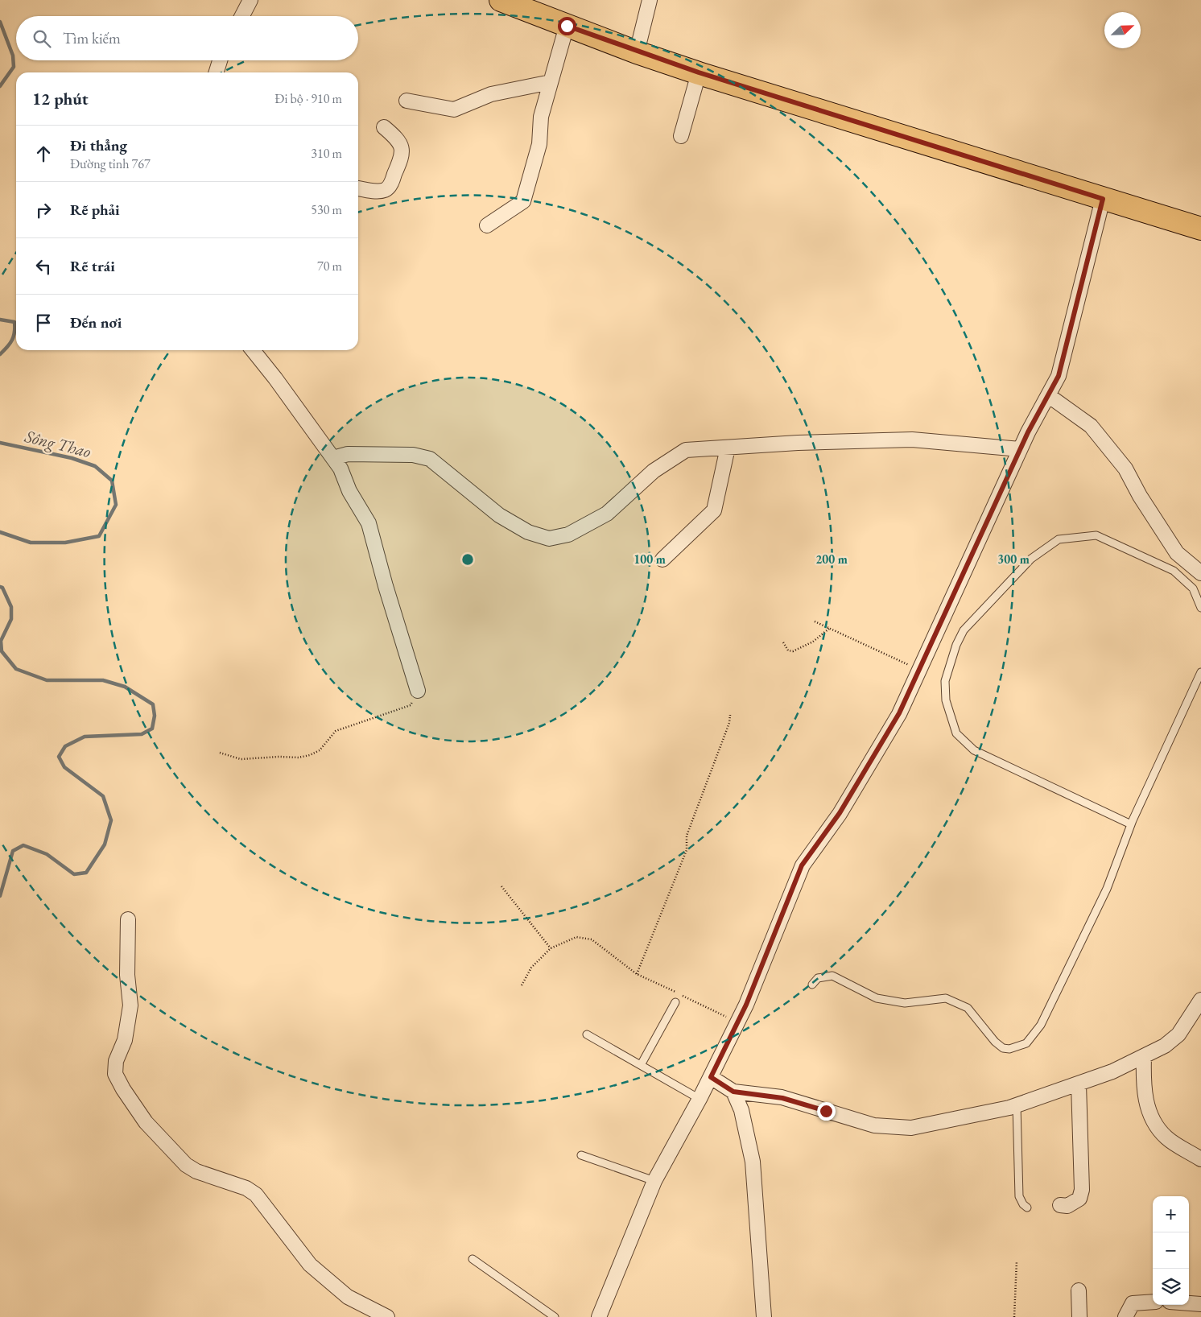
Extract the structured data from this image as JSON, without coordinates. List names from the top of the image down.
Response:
{
  "water": ["Sông Thao"],
  "north": "top right",
  "page": {
    "search": "Tìm kiếm",
    "heading": ["12 phút", "Đi bộ · 910 m"],
    "list": [
      ["Đi thẳng", "Đường tỉnh 767", "310 m"],
      ["Rẽ phải", "530 m"],
      ["Rẽ trái", "70 m"],
      "Đến nơi"
    ],
    "map_buttons": ["+", "−"]
  },
  "rings": ["100 m", "200 m", "300 m"]
}
